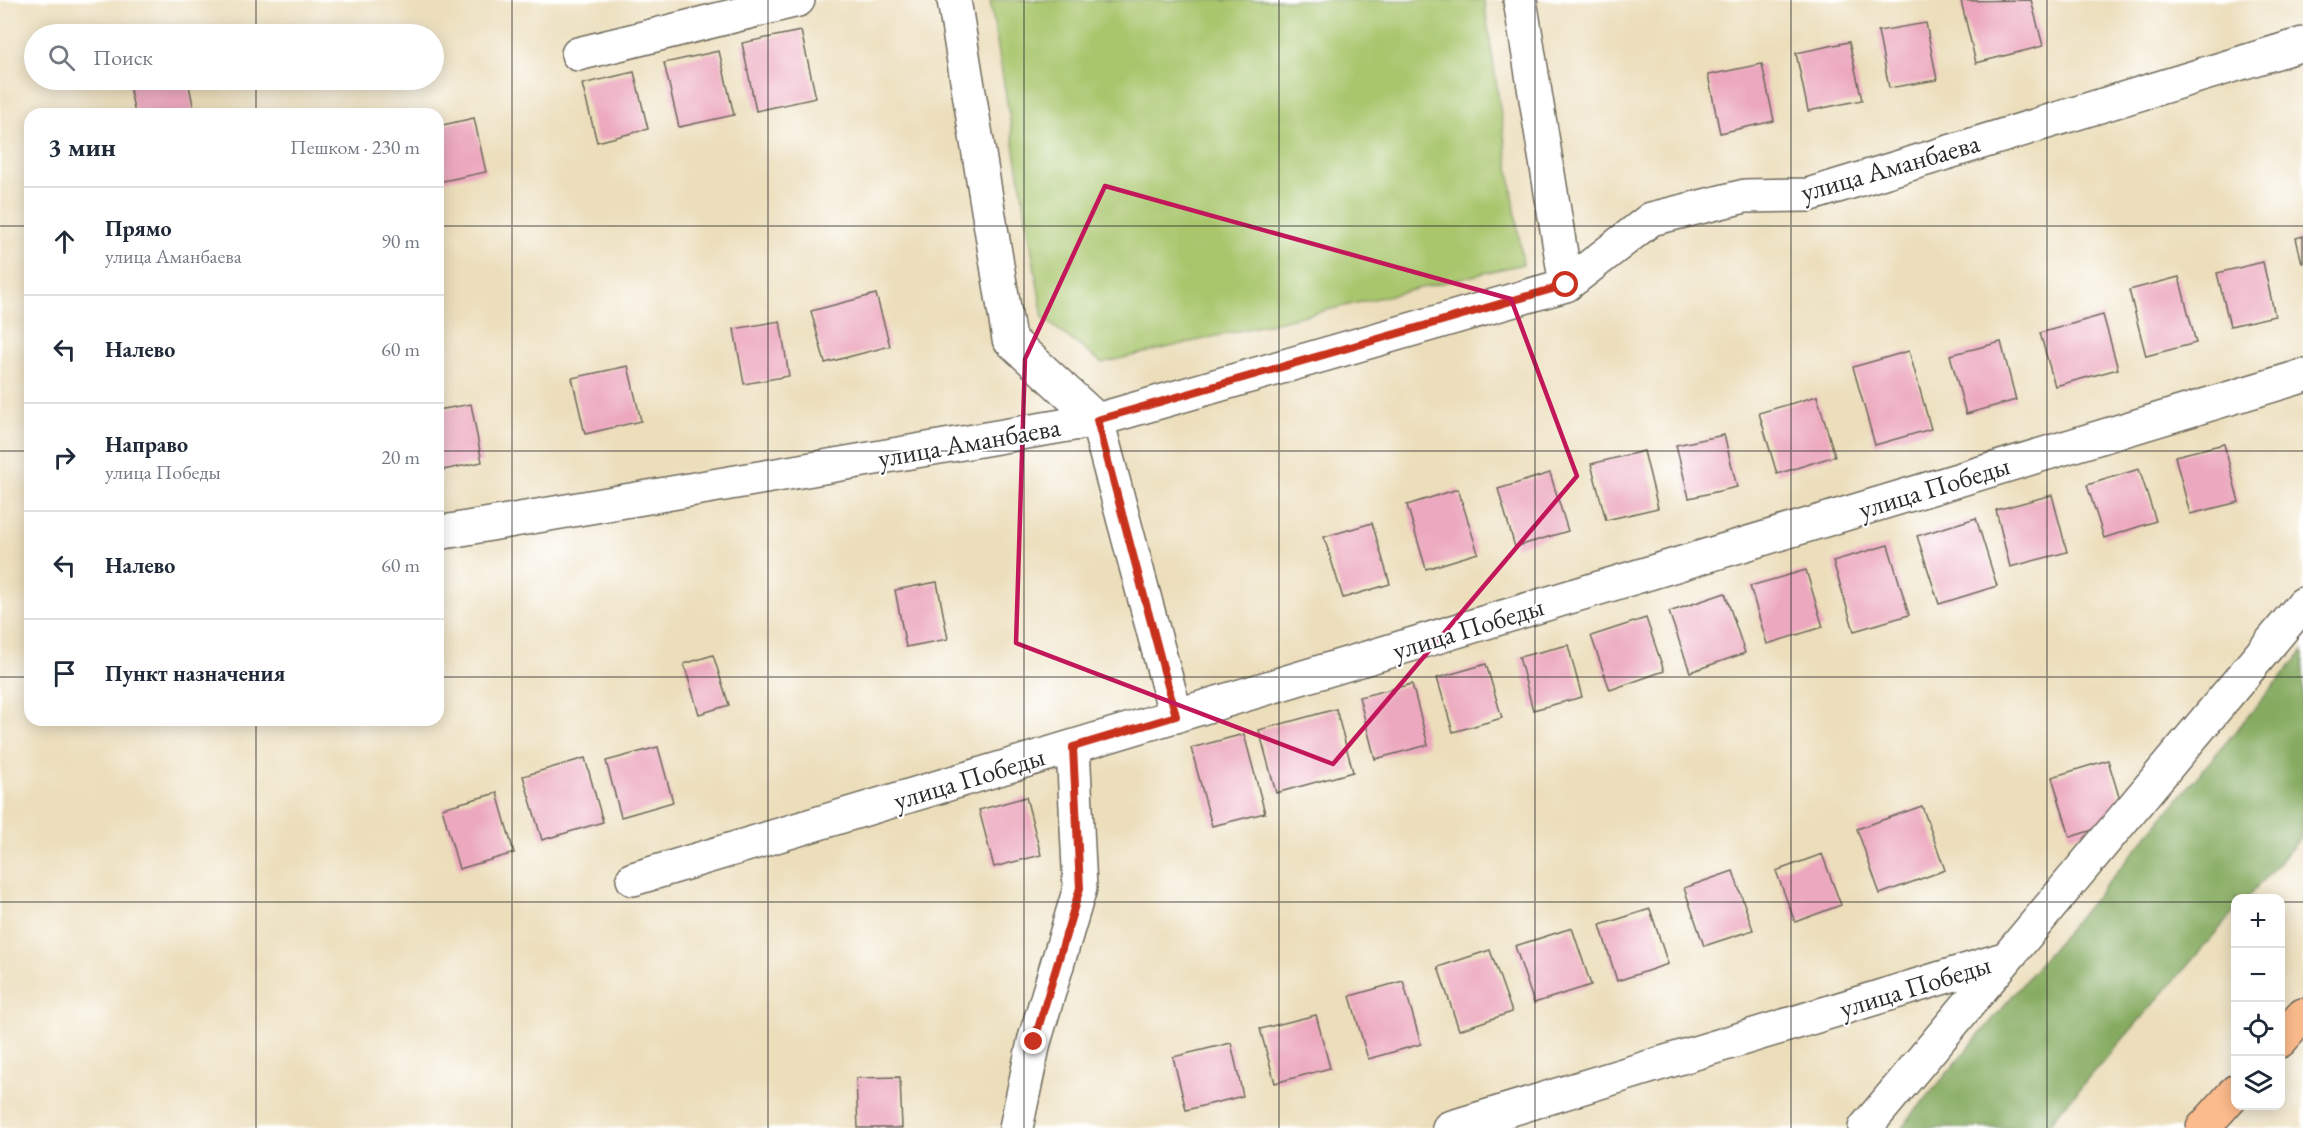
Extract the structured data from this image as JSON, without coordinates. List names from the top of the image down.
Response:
{
  "streets": {
    "street": ["улица Аманбаева", "улица Победы"]
  },
  "page": {
    "search": "Поиск",
    "heading": ["3 мин", "Пешком · 230 m"],
    "list": [
      ["Прямо", "улица Аманбаева", "90 m"],
      ["Налево", "60 m"],
      ["Направо", "улица Победы", "20 m"],
      ["Налево", "60 m"],
      "Пункт назначения"
    ],
    "map_buttons": ["+", "−"]
  }
}
